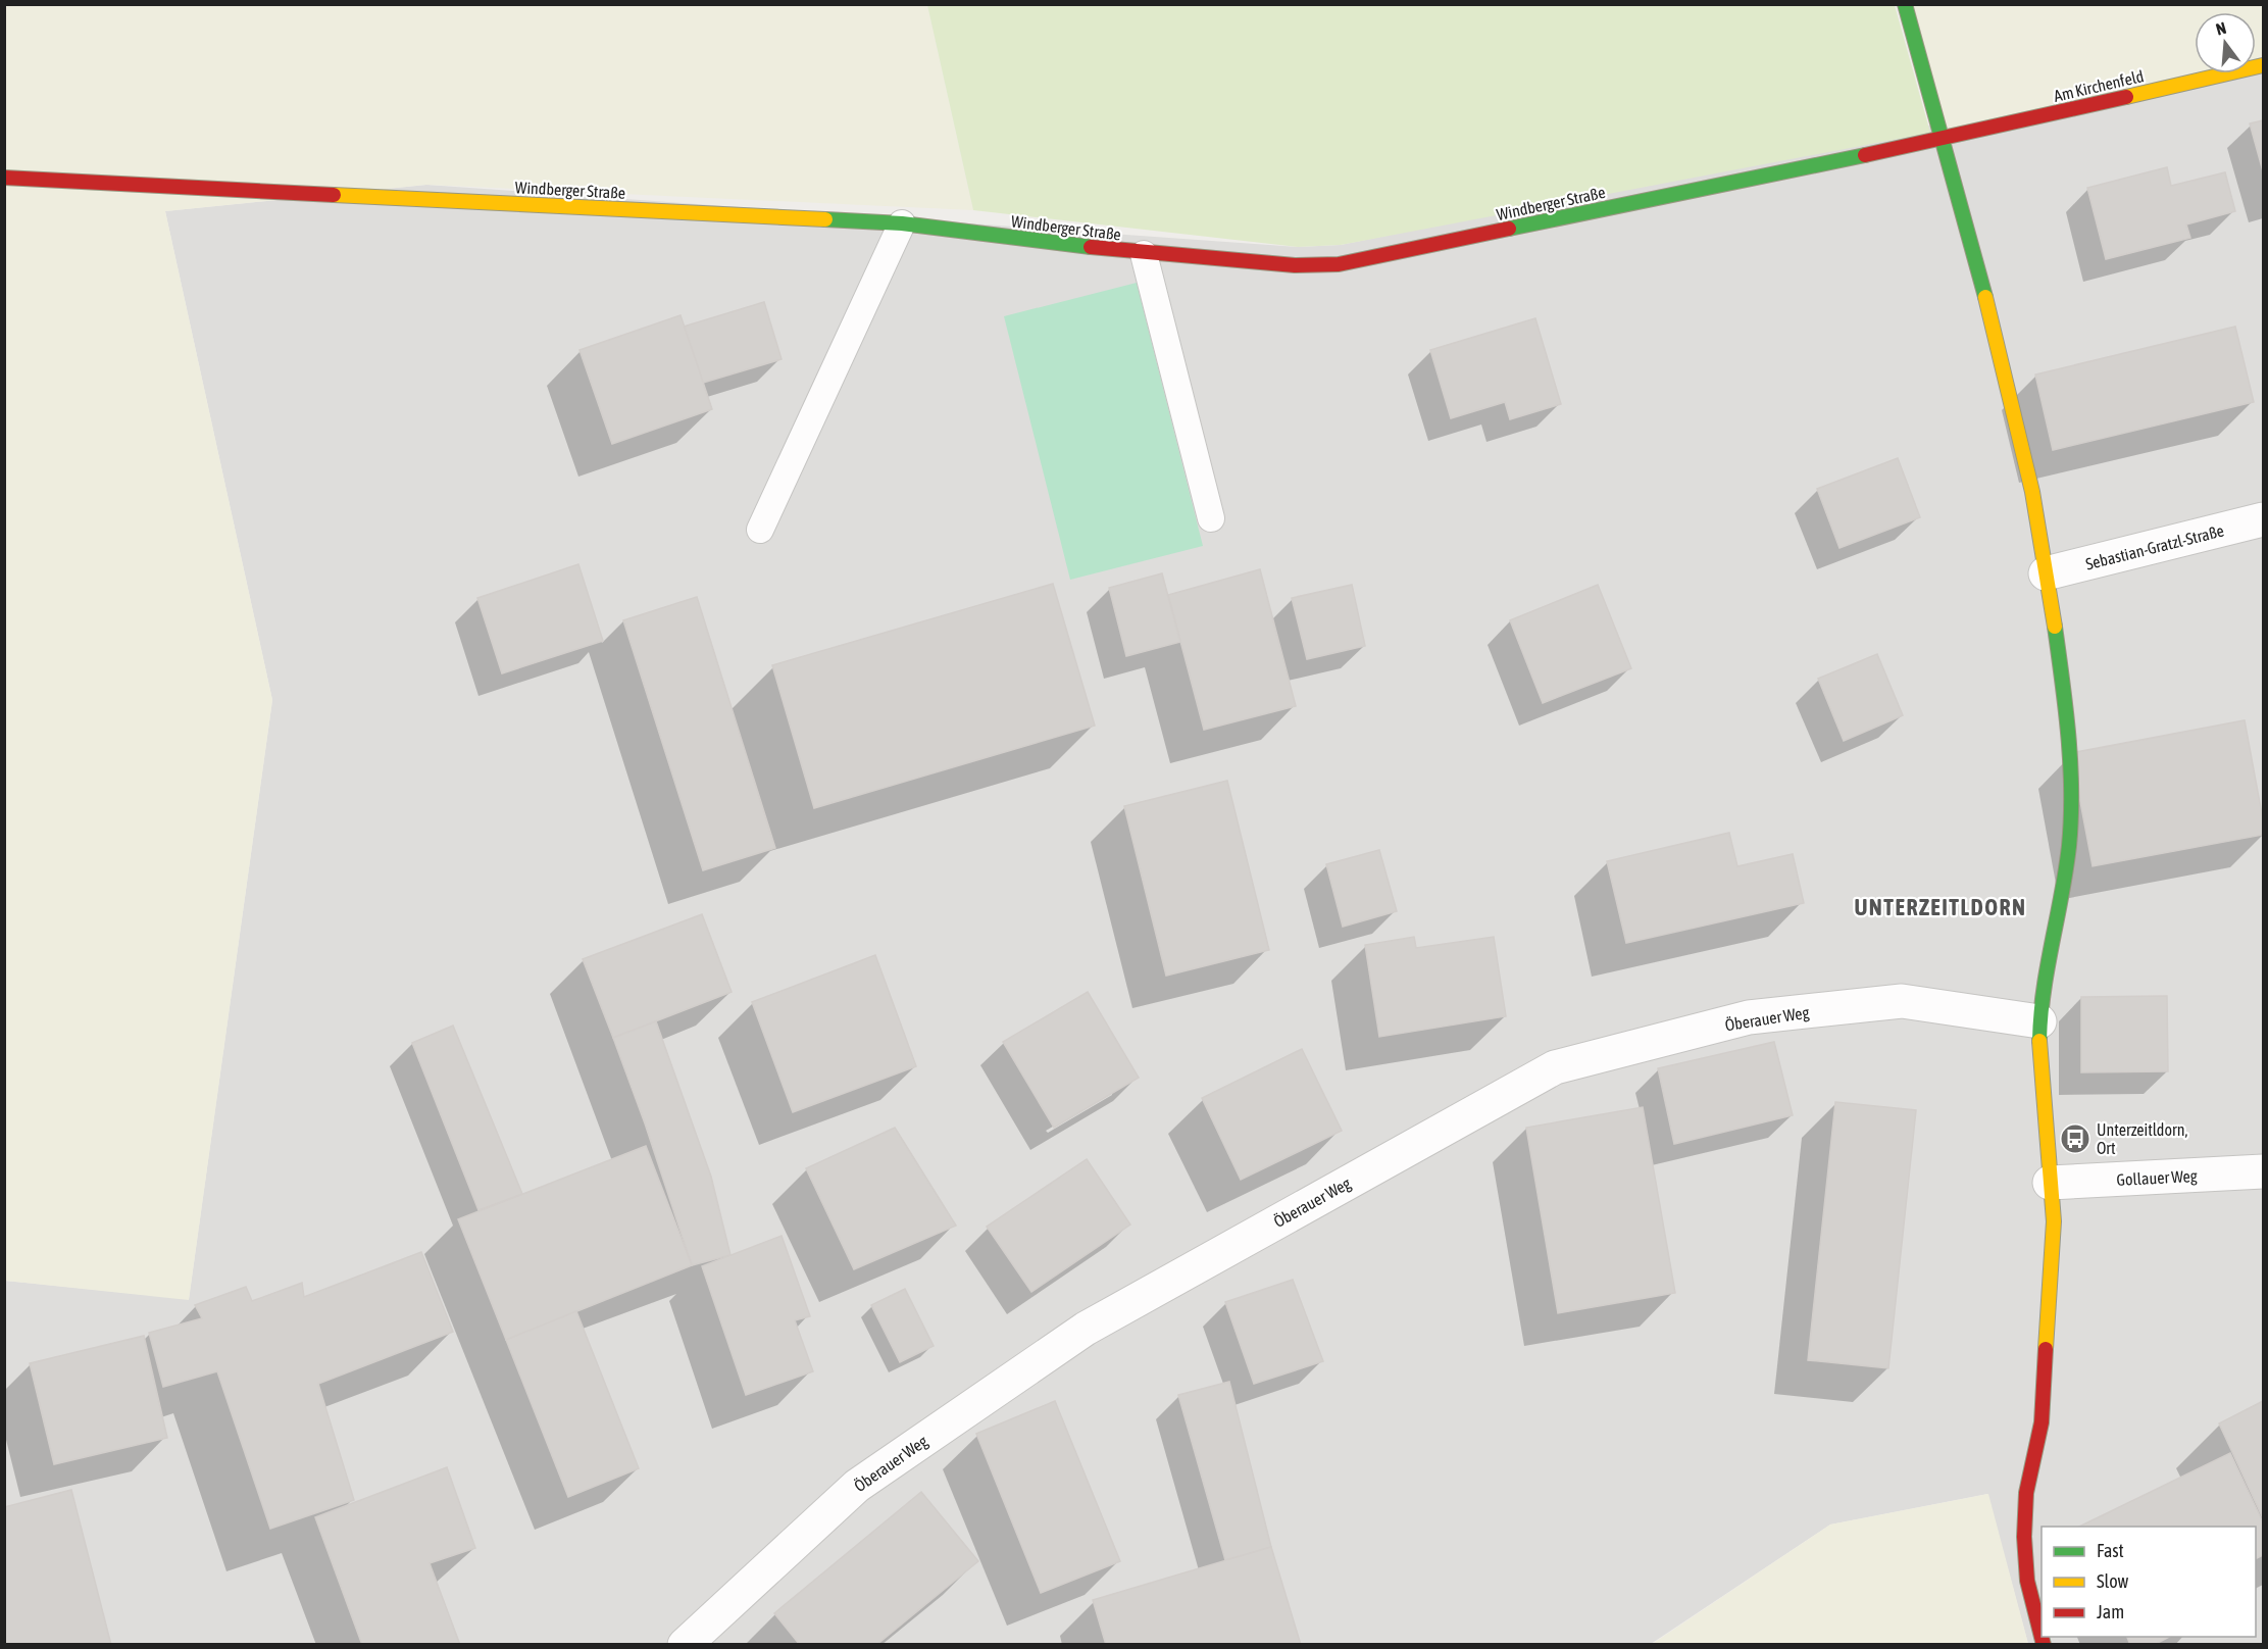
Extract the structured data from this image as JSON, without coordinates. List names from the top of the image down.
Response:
{
  "streets": {
    "street": [
      "Am Kirchenfeld",
      "Windberger Straße",
      "Sebastian-Gratzl-Straße",
      "Öberauer Weg",
      "Gollauer Weg"
    ]
  },
  "crossings": [
    ["Am Kirchenfeld", "Windberger Straße"]
  ],
  "districts": ["UNTERZEITLDORN"],
  "places": {
    "bus stop": ["Unterzeitldorn, Ort"]
  },
  "legend": ["Fast", "Slow", "Jam"],
  "north": "top"
}
